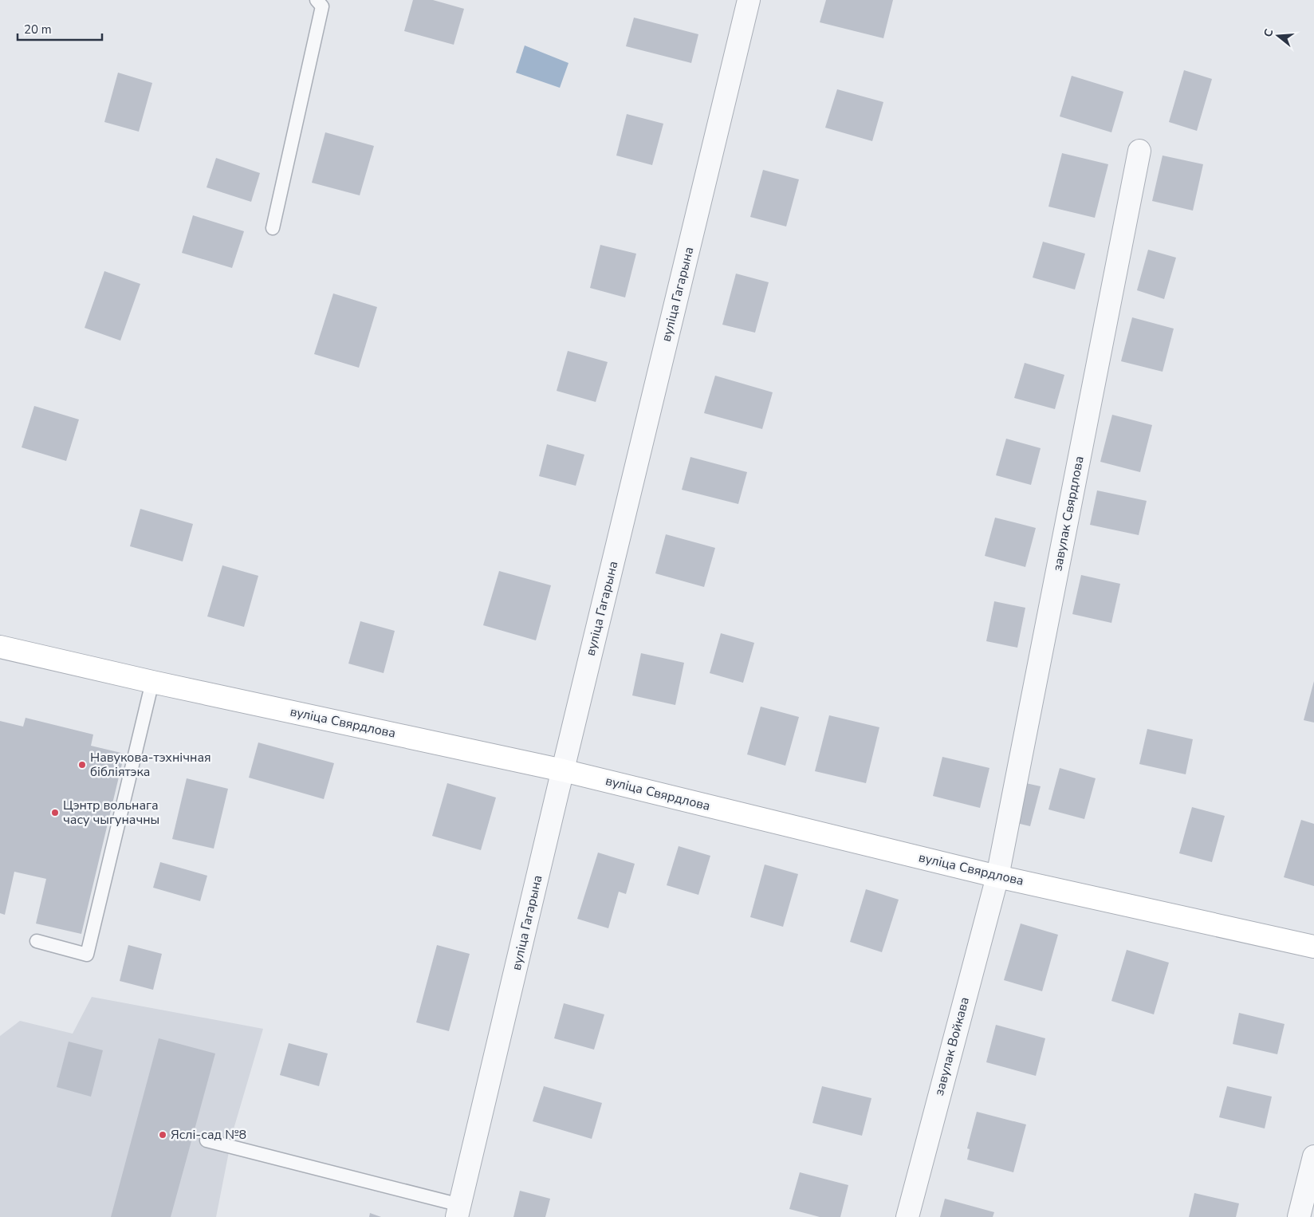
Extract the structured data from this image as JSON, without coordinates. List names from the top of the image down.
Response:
{
  "streets": {
    "main road": ["вуліца Свярдлова"],
    "street": ["вуліца Гагарына", "завулак Свярдлова", "завулак Войкава"]
  },
  "crossings": [
    ["вуліца Гагарына", "вуліца Свярдлова"],
    ["завулак Свярдлова", "вуліца Свярдлова"],
    ["завулак Свярдлова", "завулак Войкава"],
    ["вуліца Свярдлова", "завулак Войкава"]
  ],
  "places": ["Навукова-тэхнічная бібліятэка", "Цэнтр вольнага часу чыгуначны", "Яслі-сад №8"],
  "scale_bar": "20 m",
  "north": "left"
}
